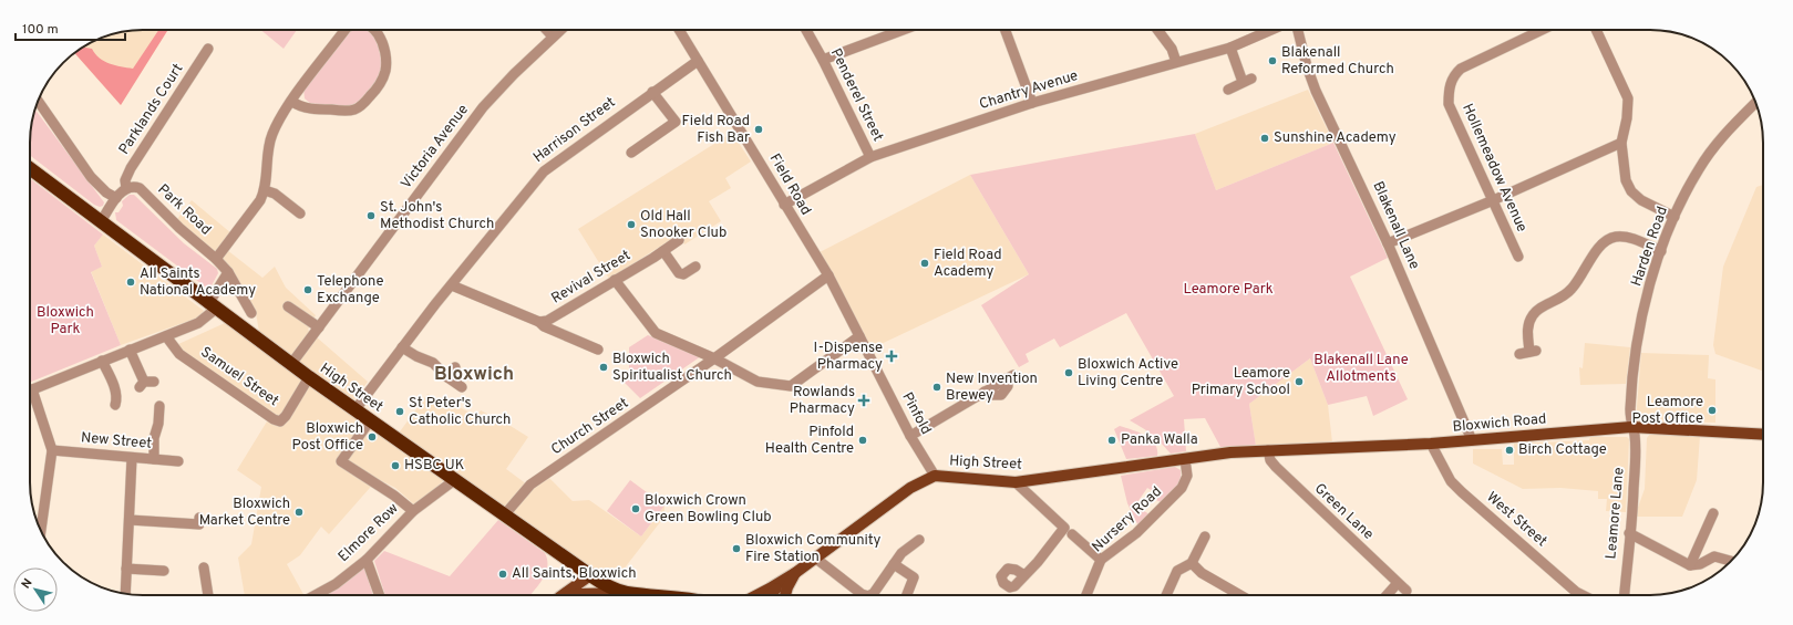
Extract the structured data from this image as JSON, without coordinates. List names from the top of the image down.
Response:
{
  "streets": {
    "highway": ["High Street"],
    "main road": ["Bloxwich Road"],
    "street": [
      "Chantry Avenue",
      "Penderel Street",
      "Parklands Court",
      "Harrison Street",
      "Victoria Avenue",
      "Hollemeadow Avenue",
      "Field Road",
      "Park Road",
      "Blakenall Lane",
      "Harden Road",
      "Revival Street",
      "Samuel Street",
      "Pinfold",
      "Church Street",
      "New Street",
      "Green Lane",
      "Leamore Lane",
      "Nursery Road",
      "West Street",
      "Elmore Row"
    ]
  },
  "crossings": [
    ["Chantry Avenue", "Penderel Street"],
    ["Chantry Avenue", "Field Road"],
    ["Parklands Court", "Park Road"],
    ["Harrison Street", "Field Road"],
    ["Harrison Street", "High Street"],
    ["Victoria Avenue", "High Street"],
    ["Field Road", "Pinfold"],
    ["Field Road", "Church Street"],
    ["Blakenall Lane", "Bloxwich Road"],
    ["Harden Road", "Bloxwich Road"],
    ["Harden Road", "Leamore Lane"],
    ["Samuel Street", "High Street"],
    ["High Street", "Pinfold"],
    ["High Street", "Bloxwich Road"],
    ["High Street", "Church Street"],
    ["High Street", "Nursery Road"],
    ["High Street", "Elmore Row"],
    ["Bloxwich Road", "Green Lane"],
    ["Bloxwich Road", "Leamore Lane"],
    ["Bloxwich Road", "West Street"]
  ],
  "districts": ["Bloxwich"],
  "parks": ["Leamore Park", "Bloxwich Park", "Blakenall Lane Allotments"],
  "places": {
    "other": [
      "Blakenall Reformed Church",
      "Field Road Fish Bar",
      "Sunshine Academy",
      "St. John's Methodist Church",
      "Old Hall Snooker Club",
      "Field Road Academy",
      "All Saints National Academy",
      "Telephone Exchange",
      "Bloxwich Spiritualist Church",
      "Bloxwich Active Living Centre",
      "Leamore Primary School",
      "New Invention Brewey",
      "Leamore Post Office",
      "St Peter's Catholic Church",
      "Bloxwich Post Office",
      "Pinfold Health Centre",
      "Panka Walla",
      "Birch Cottage",
      "HSBC UK",
      "Bloxwich Crown Green Bowling Club",
      "Bloxwich Market Centre",
      "Bloxwich Community Fire Station",
      "All Saints, Bloxwich"
    ],
    "health": ["I-Dispense Pharmacy", "Rowlands Pharmacy"]
  },
  "scale_bar": "100 m",
  "north": "top left"
}
